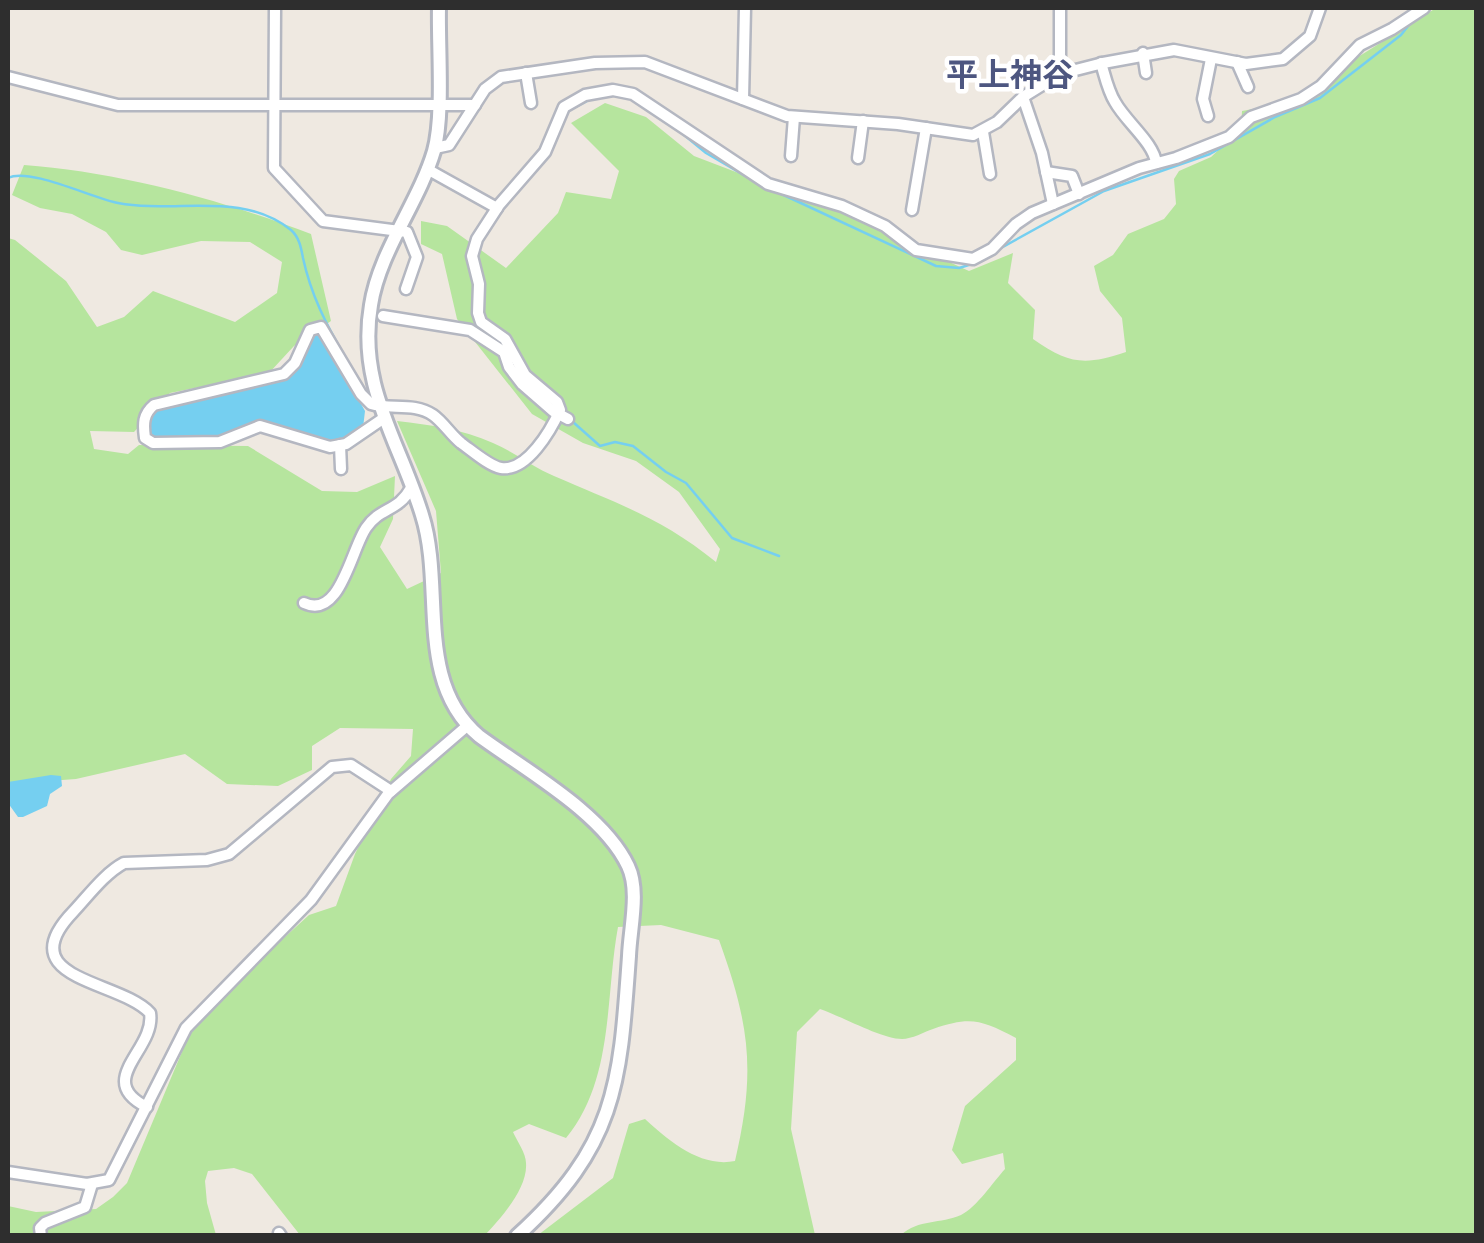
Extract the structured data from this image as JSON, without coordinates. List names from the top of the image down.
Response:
{
  "districts": ["平上神谷"]
}
